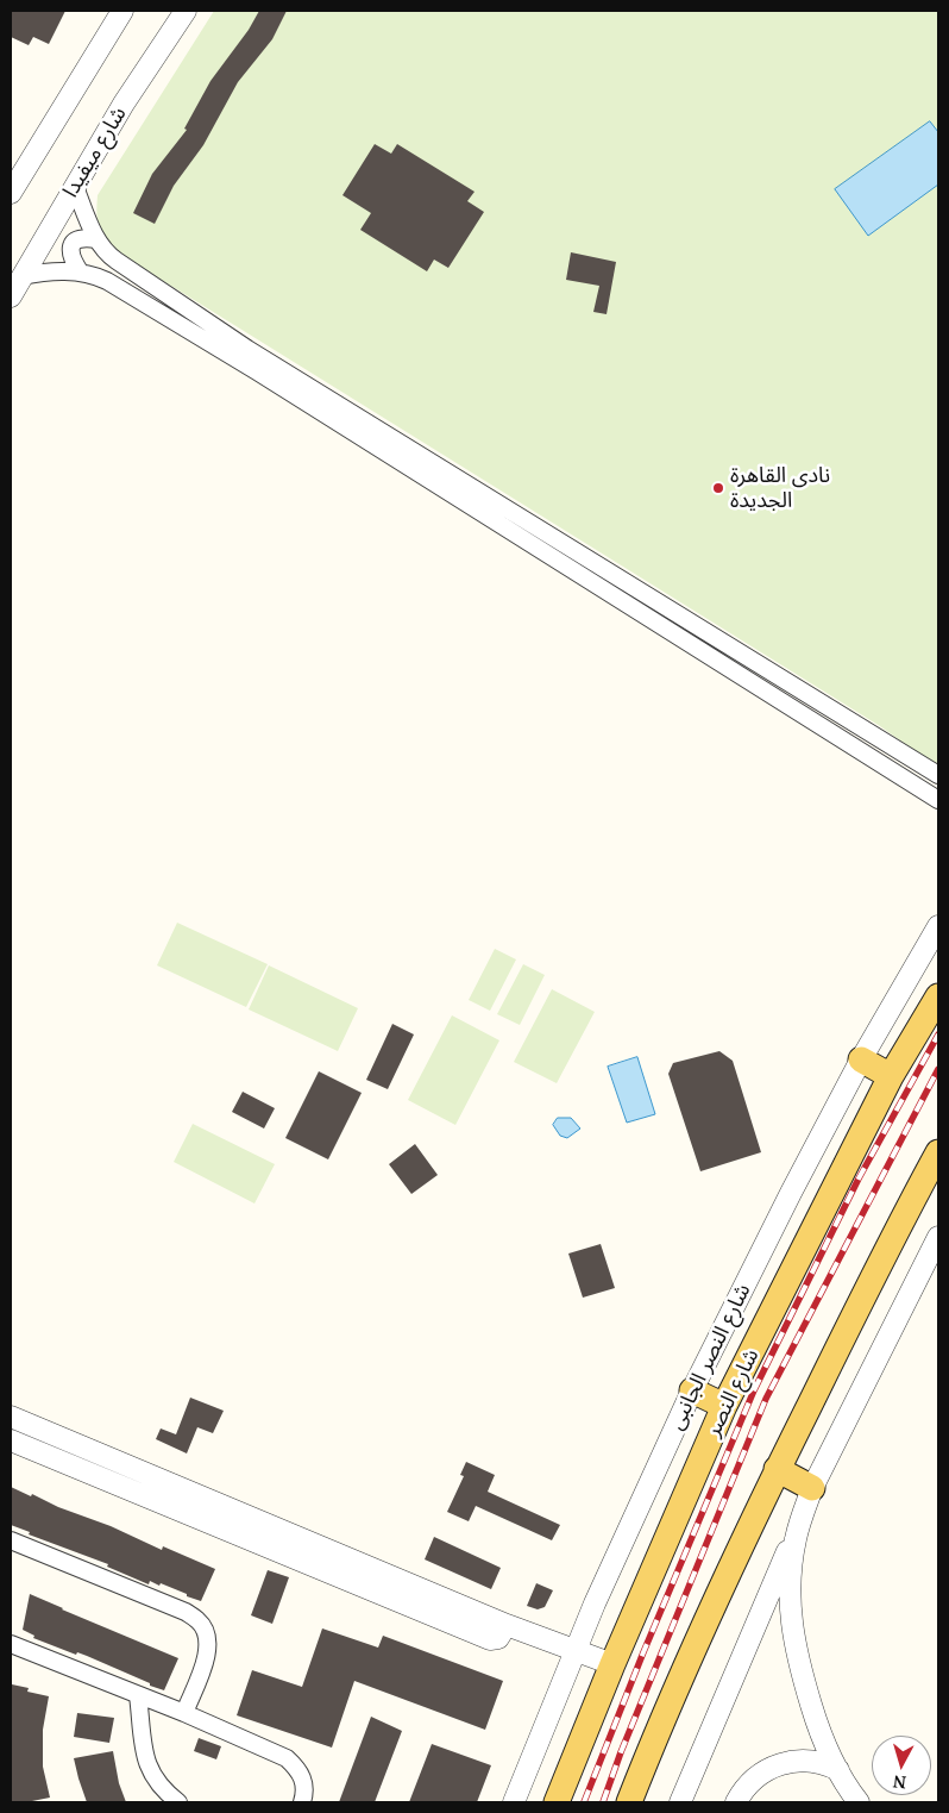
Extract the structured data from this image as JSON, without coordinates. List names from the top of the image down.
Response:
{
  "streets": {
    "main road": ["شارع النصر"],
    "street": ["شارع ميفيدا", "شارع النصر الجانبى"]
  },
  "places": ["نادى القاهرة الجديدة"],
  "north": "bottom"
}
